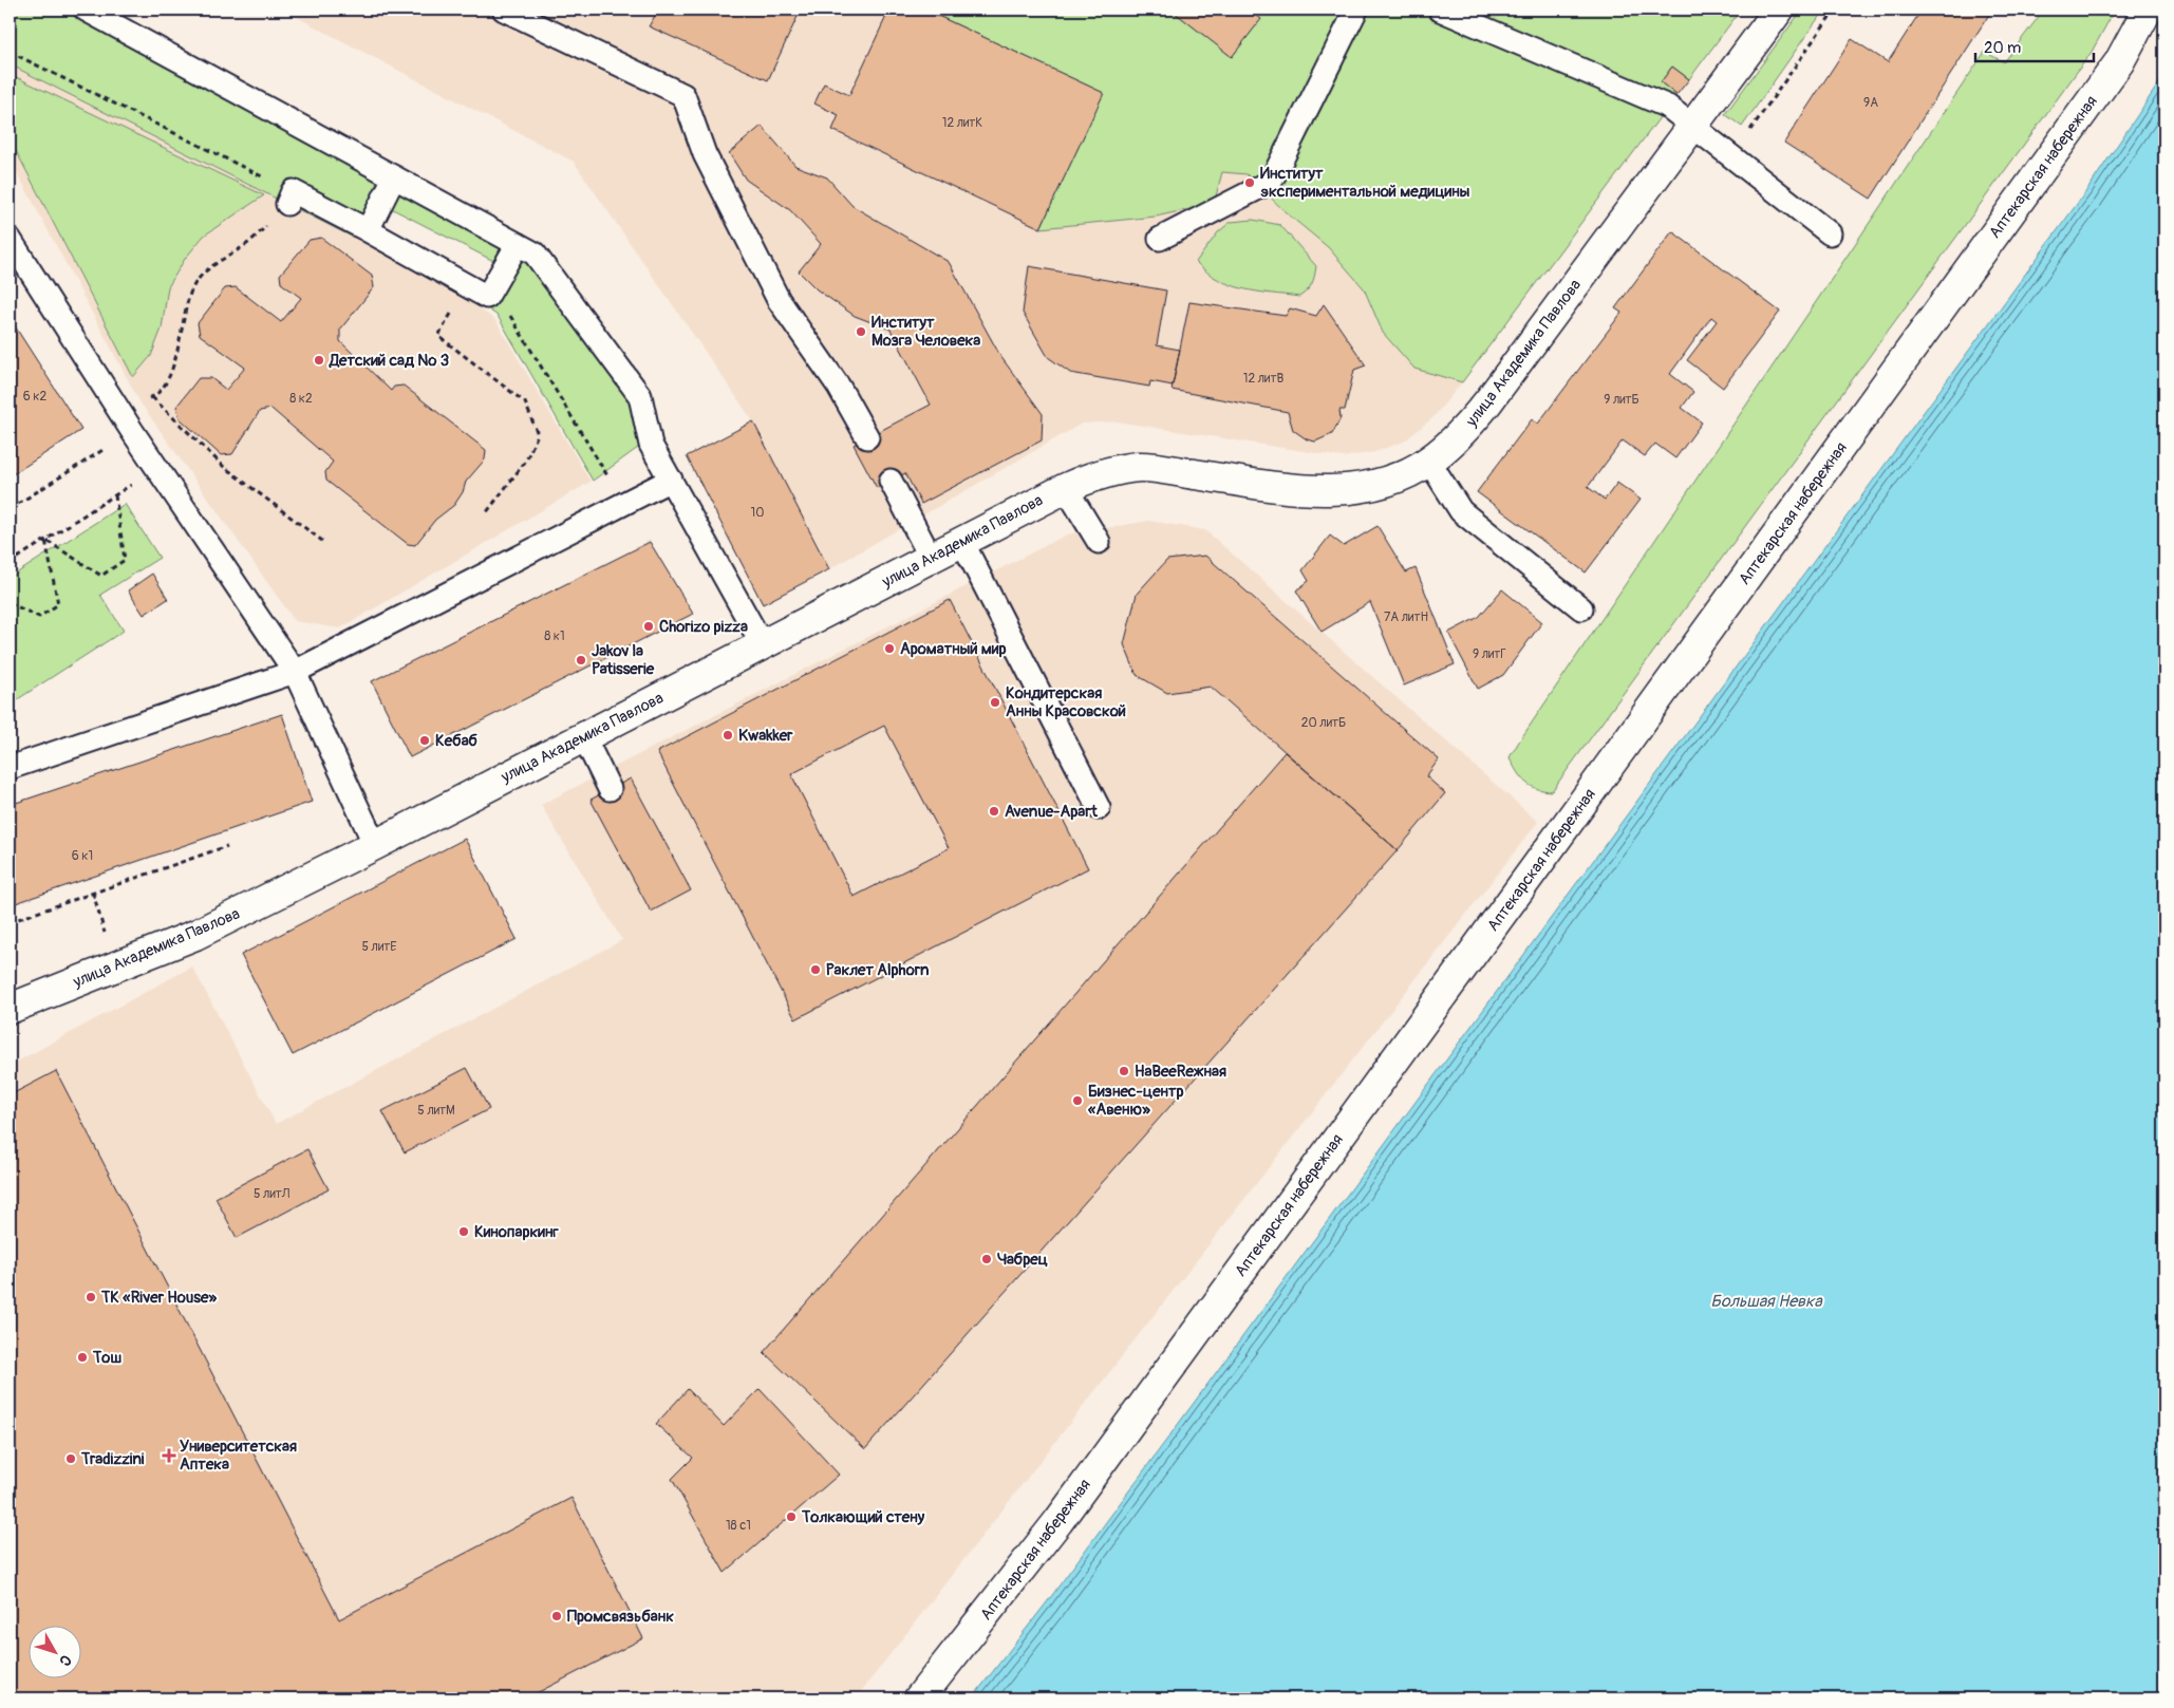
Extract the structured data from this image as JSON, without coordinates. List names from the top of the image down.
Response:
{
  "streets": {
    "street": ["Аптекарская набережная", "улица Академика Павлова"]
  },
  "water": ["Большая Невка"],
  "places": {
    "other": [
      "Институт экспериментальной медицины",
      "Институт Мозга Человека",
      "Детский сад № 3",
      "Chorizo pizza",
      "Ароматный мир",
      "Jakov la Patisserie",
      "Кондитерская Анны Красовской",
      "Kwakker",
      "Кебаб",
      "Avenue-Apart",
      "Раклет Alphorn",
      "НаBeeRежная",
      "Бизнес-центр «Авеню»",
      "Кинопаркинг",
      "Чабрец",
      "ТК «River House»",
      "Тош",
      "Tradizzini",
      "Толкающий стену",
      "Промсвязьбанк"
    ],
    "health": ["Университетская Аптека"]
  },
  "house_numbers": [
    "9А",
    "12 литК",
    "12 литВ",
    "6 к2",
    "8 к2",
    "9 литБ",
    "10",
    "7А литН",
    "8 к1",
    "9 литГ",
    "20 литБ",
    "6 к1",
    "5 литЕ",
    "5 литМ",
    "5 литЛ",
    "18 с1"
  ],
  "scale_bar": "20 m",
  "north": "bottom right"
}
